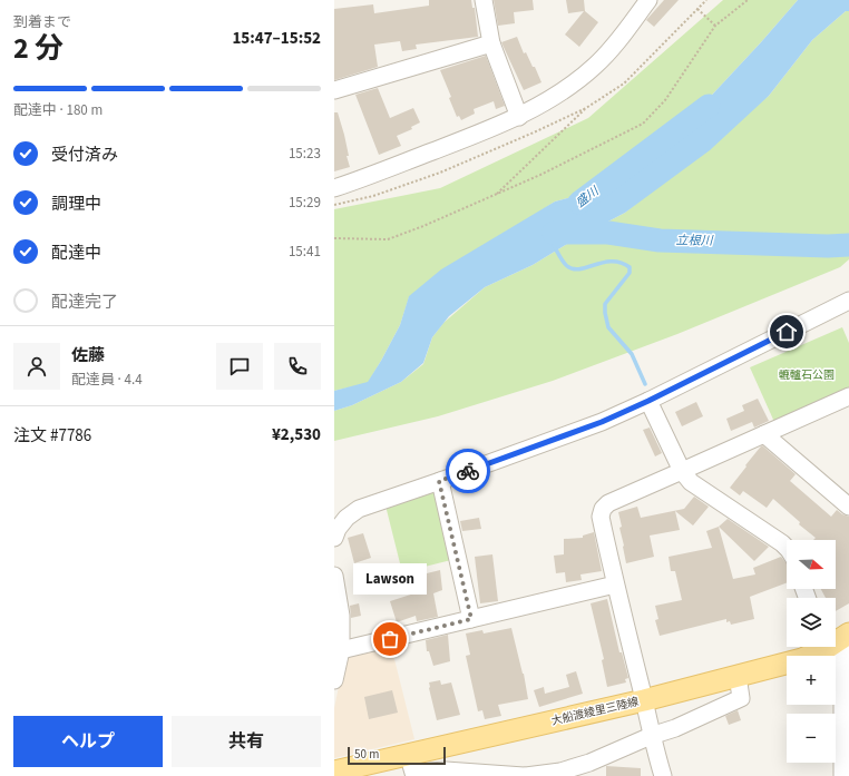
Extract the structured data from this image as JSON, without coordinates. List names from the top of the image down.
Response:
{
  "streets": {
    "main road": ["大船渡綾里三陸線"]
  },
  "water": ["盛川", "立根川"],
  "parks": ["轆轤石公園"],
  "places": ["Lawson"],
  "scale_bar": "50 m",
  "north": "right",
  "page": {
    "heading": ["2 分", "到着まで", "15:47–15:52"],
    "panel": [
      "佐藤",
      "配達員 · 4.4",
      "注文 #7786",
      "¥2,530"
    ],
    "bar": "配達中 · 180 m",
    "list": [
      ["受付済み", "15:23"],
      ["調理中", "15:29"],
      ["配達中", "15:41"],
      "配達完了"
    ],
    "map_buttons": ["+", "−"],
    "bubble": "Lawson",
    "buttons": ["ヘルプ", "共有"],
    "scale": "50 m"
  }
}
